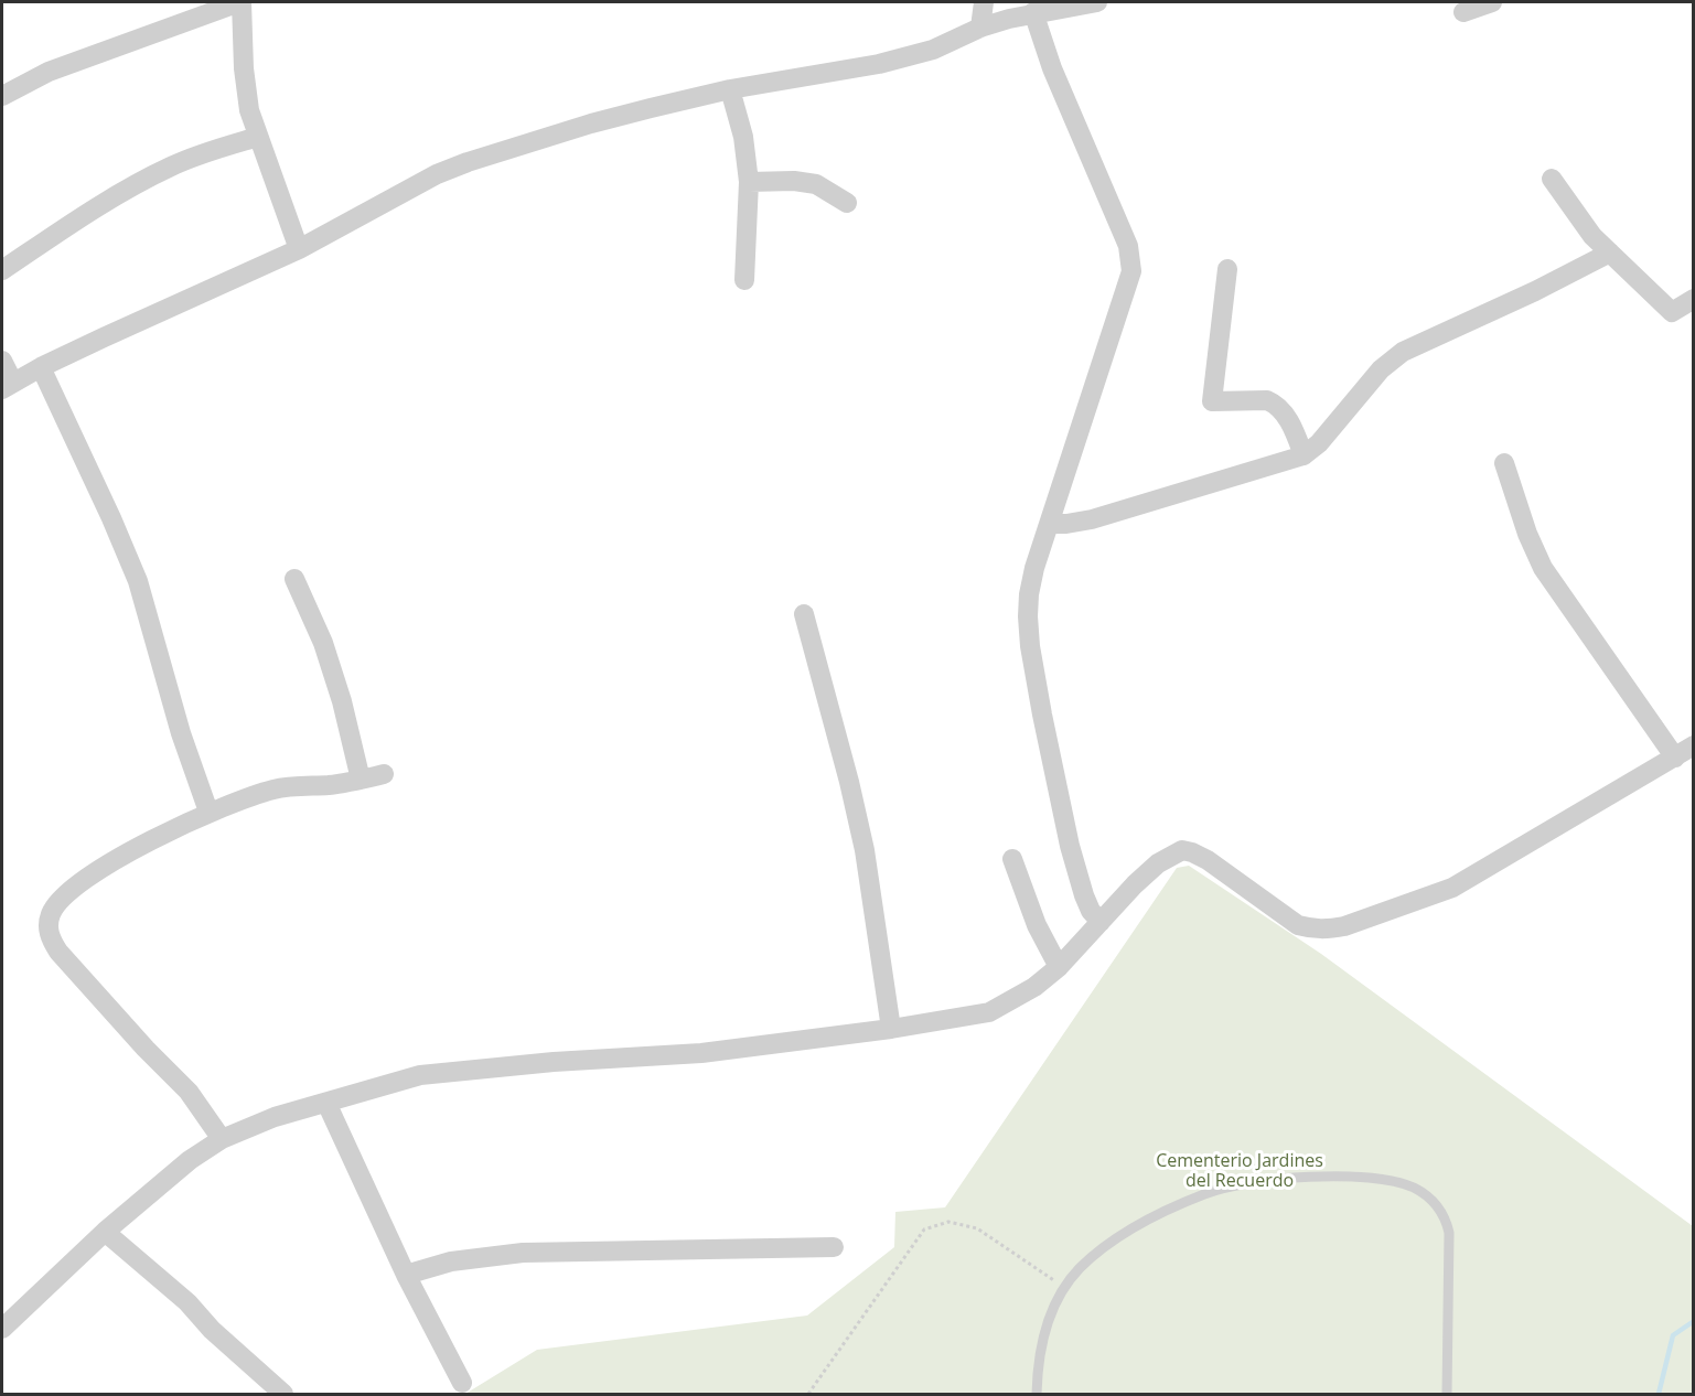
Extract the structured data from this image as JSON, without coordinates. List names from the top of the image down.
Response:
{
  "parks": ["Cementerio Jardines del Recuerdo"]
}
